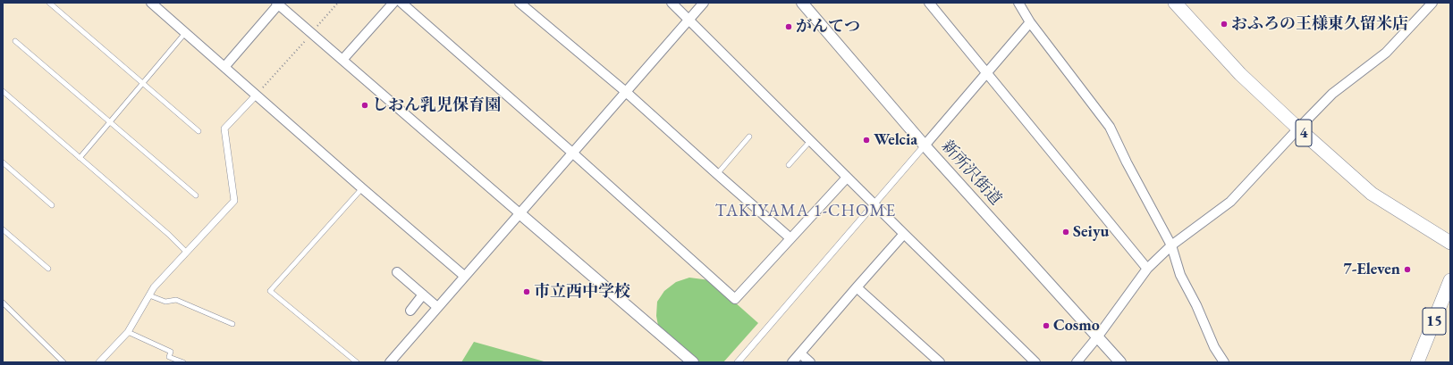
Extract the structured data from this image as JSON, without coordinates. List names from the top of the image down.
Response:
{
  "streets": {
    "main road": ["4", "15"],
    "street": ["新所沢街道"]
  },
  "districts": ["TAKIYAMA 1-CHOME"],
  "places": [
    "おふろの王様東久留米店",
    "がんてつ",
    "しおん乳児保育園",
    "Welcia",
    "Seiyu",
    "7-Eleven",
    "市立西中学校",
    "Cosmo"
  ]
}
